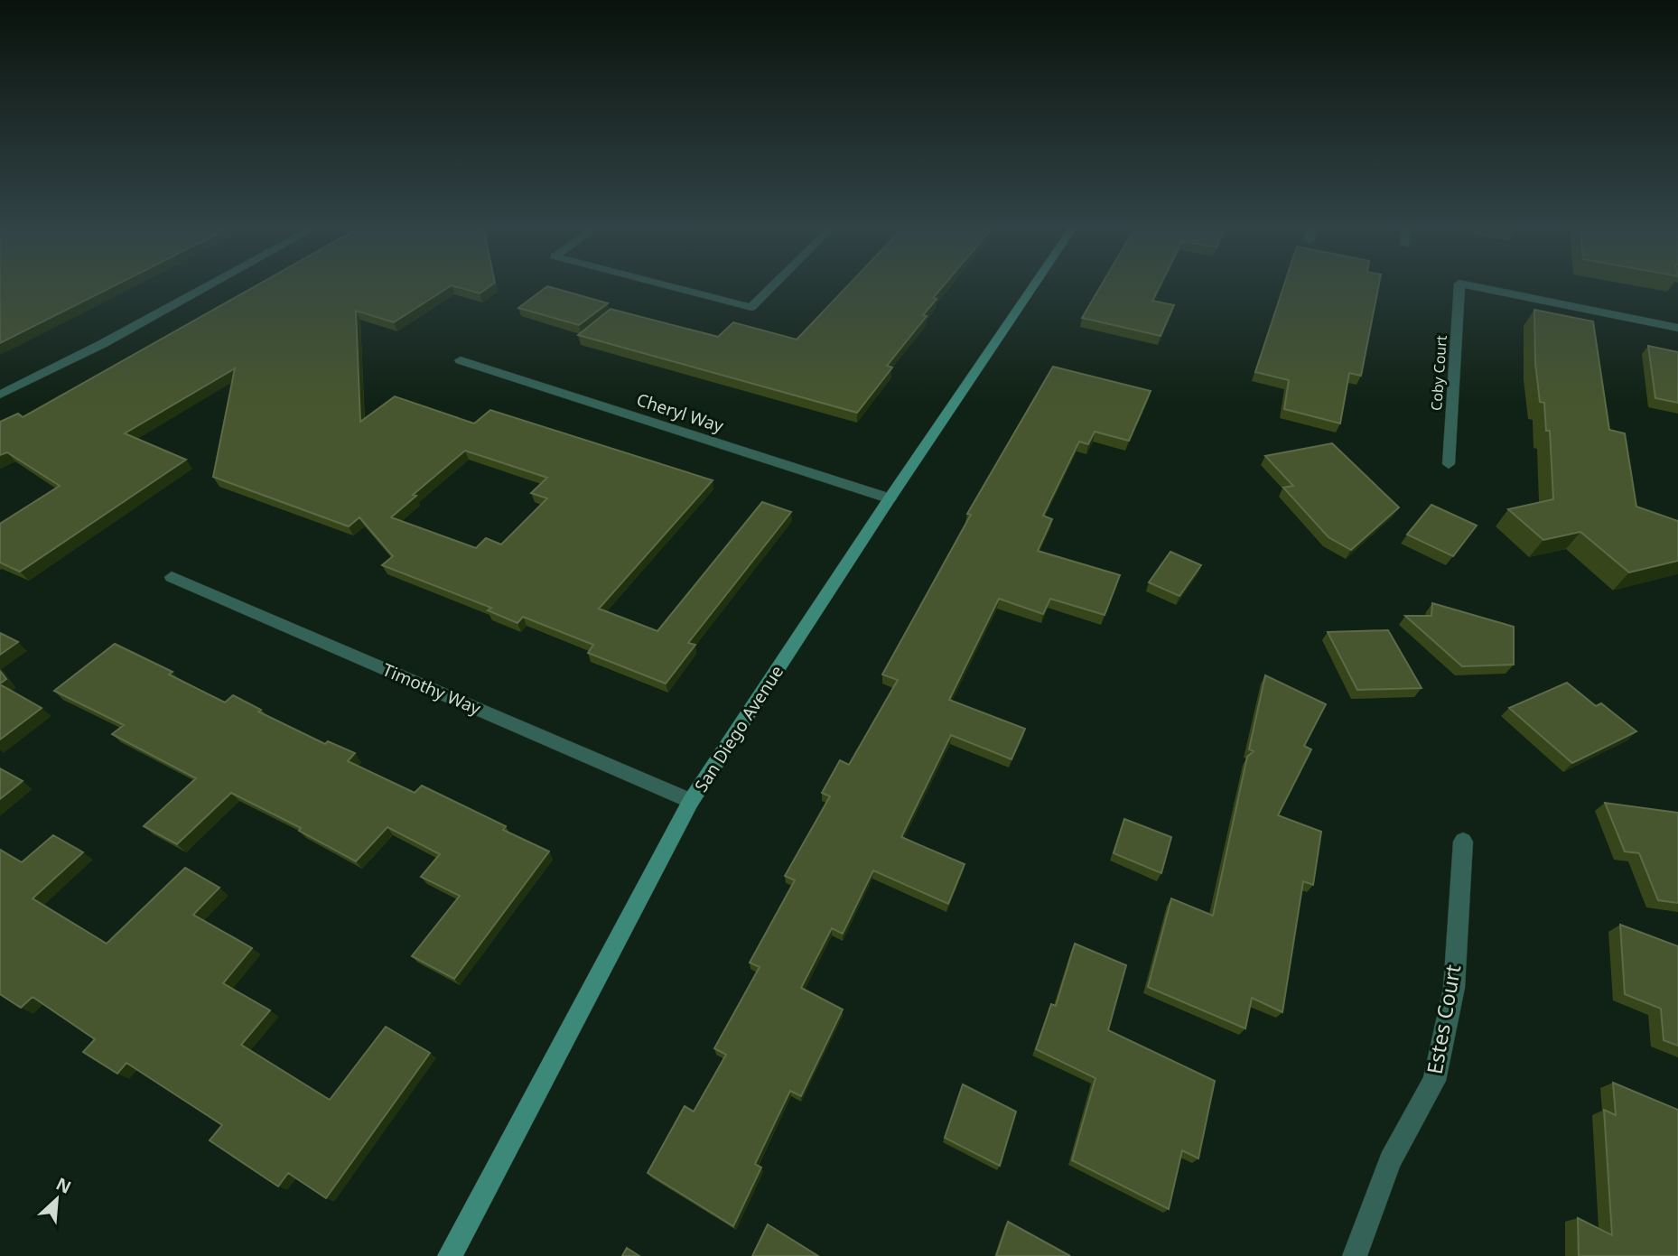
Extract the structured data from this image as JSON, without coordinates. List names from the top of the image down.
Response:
{
  "streets": {
    "street": [
      "Coby Court",
      "Cheryl Way",
      "Timothy Way",
      "San Diego Avenue",
      "Estes Court"
    ]
  },
  "crossings": [
    ["Cheryl Way", "San Diego Avenue"],
    ["Timothy Way", "San Diego Avenue"]
  ],
  "north": "top right"
}
